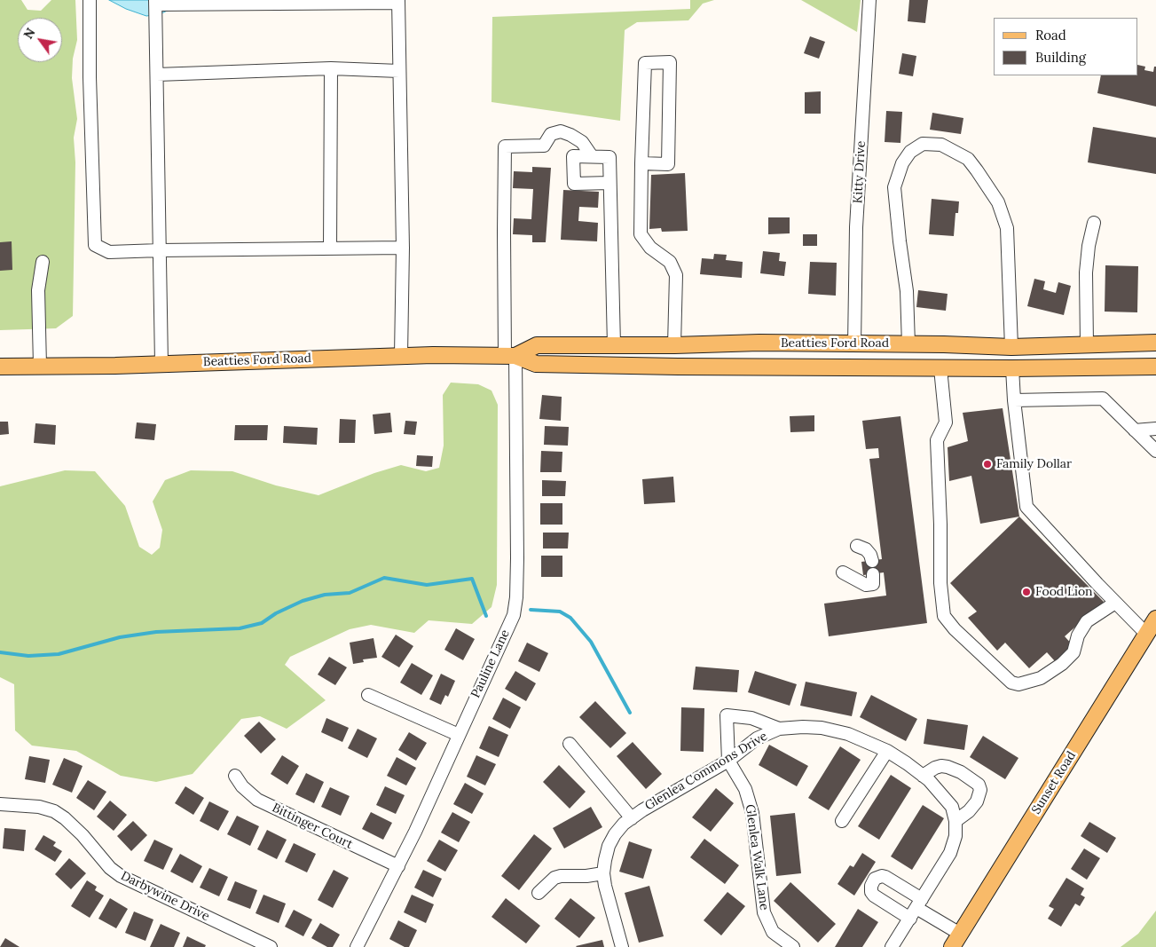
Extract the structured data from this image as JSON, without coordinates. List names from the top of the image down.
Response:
{
  "streets": {
    "main road": ["Beatties Ford Road", "Sunset Road"],
    "street": [
      "Kitty Drive",
      "Pauline Lane",
      "Glenlea Commons Drive",
      "Bittinger Court",
      "Glenlea Walk Lane",
      "Darbywine Drive"
    ]
  },
  "crossings": [
    ["Kitty Drive", "Beatties Ford Road"],
    ["Beatties Ford Road", "Pauline Lane"],
    ["Pauline Lane", "Bittinger Court"],
    ["Glenlea Commons Drive", "Glenlea Walk Lane"]
  ],
  "places": ["Family Dollar", "Food Lion"],
  "legend": ["Road", "Building"],
  "north": "top left"
}
